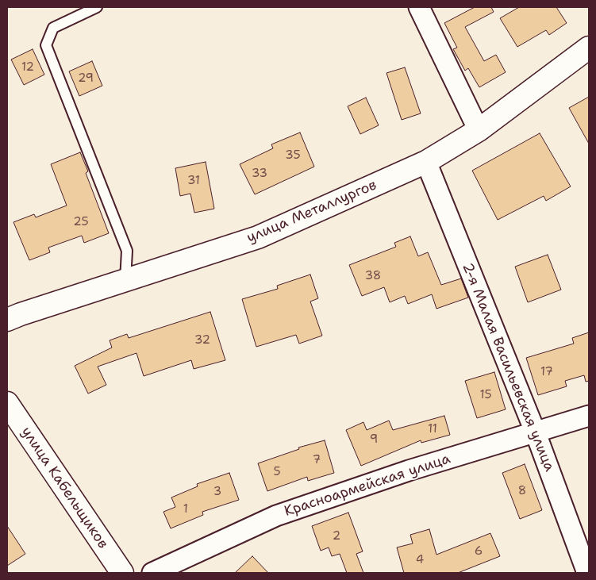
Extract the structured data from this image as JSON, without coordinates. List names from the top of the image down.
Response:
{
  "streets": {
    "main road": ["улица Металлургов", "улица Кабельщиков"],
    "street": ["2-я Малая Васильевская улица", "Красноармейская улица"]
  },
  "crossings": [
    ["улица Металлургов", "2-я Малая Васильевская улица"],
    ["2-я Малая Васильевская улица", "Красноармейская улица"]
  ],
  "house_numbers": [
    "12",
    "29",
    "35",
    "33",
    "31",
    "25",
    "38",
    "32",
    "17",
    "15",
    "11",
    "9",
    "7",
    "5",
    "8",
    "3",
    "1",
    "2",
    "6",
    "4"
  ]
}
